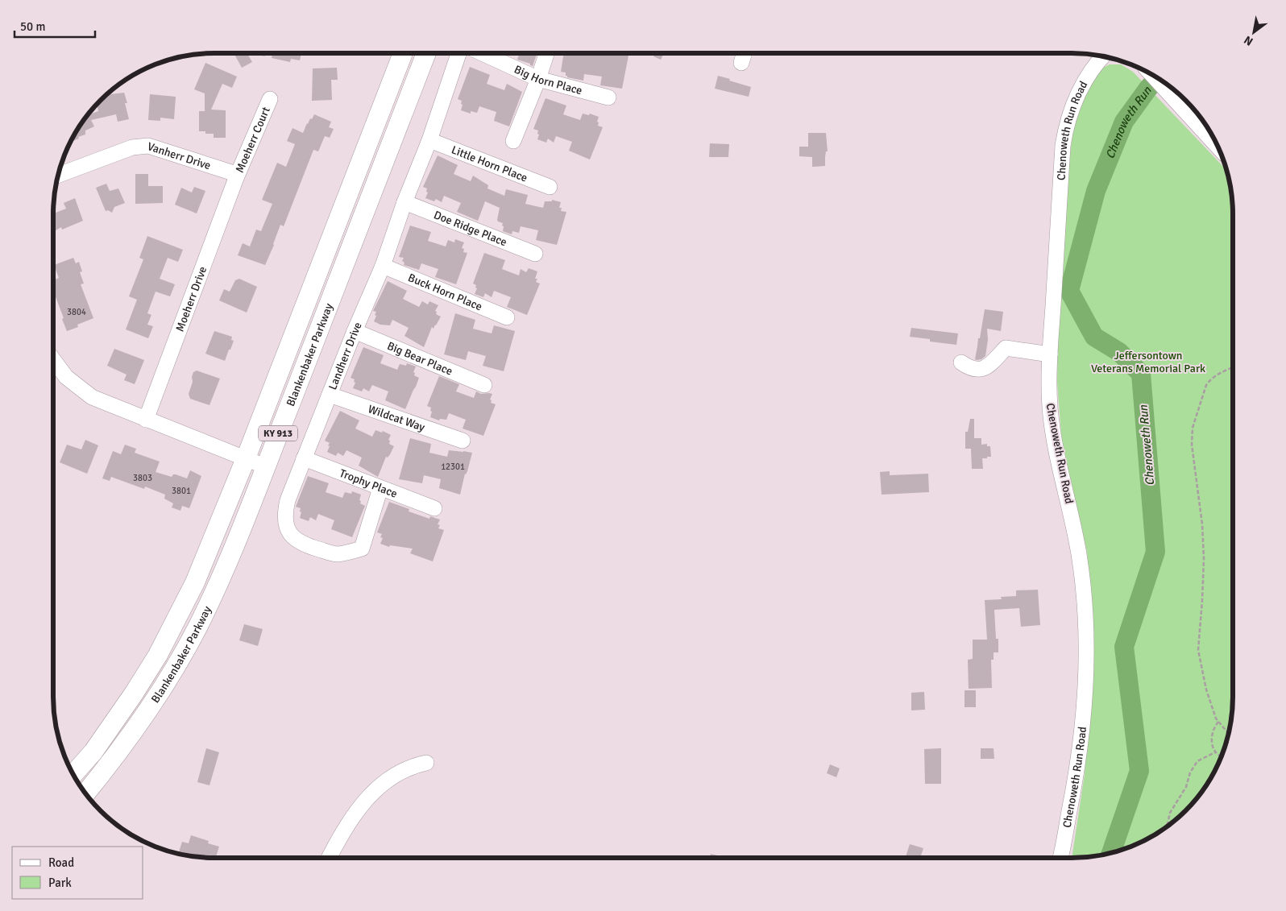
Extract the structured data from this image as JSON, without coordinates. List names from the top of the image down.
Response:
{
  "streets": {
    "main road": ["Blankenbaker Parkway", "KY 913"],
    "street": [
      "Big Horn Place",
      "Chenoweth Run Road",
      "Moeherr Court",
      "Vanherr Drive",
      "Little Horn Place",
      "Doe Ridge Place",
      "Buck Horn Place",
      "Moeherr Drive",
      "Landherr Drive",
      "Big Bear Place",
      "Wildcat Way",
      "Trophy Place"
    ]
  },
  "crossings": [
    ["Moeherr Court", "Vanherr Drive"],
    ["Moeherr Court", "Moeherr Drive"],
    ["Vanherr Drive", "Moeherr Drive"],
    ["Little Horn Place", "Landherr Drive"],
    ["Doe Ridge Place", "Landherr Drive"],
    ["Buck Horn Place", "Landherr Drive"],
    ["Landherr Drive", "Big Bear Place"],
    ["Landherr Drive", "Wildcat Way"],
    ["Landherr Drive", "Trophy Place"]
  ],
  "water": ["Chenoweth Run"],
  "parks": ["Jeffersontown Veterans Memorial Park"],
  "house_numbers": [
    "3804",
    "12301",
    "3803",
    "3801"
  ],
  "legend": ["Road", "Park"],
  "scale_bar": "50 m",
  "north": "bottom left"
}
